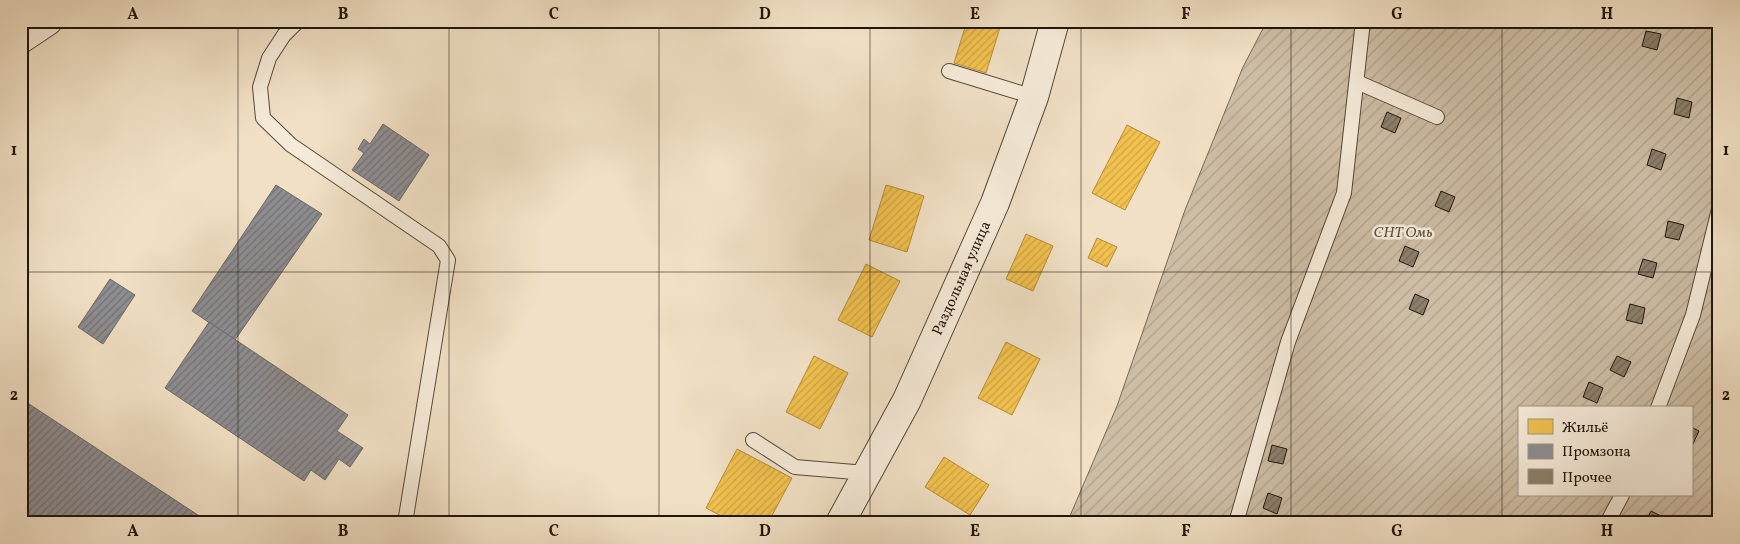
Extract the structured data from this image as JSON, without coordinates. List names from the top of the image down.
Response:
{
  "streets": {
    "street": ["Раздольная улица"]
  },
  "parks": ["СНТ Омь"],
  "legend": ["Жильё", "Промзона", "Прочее"],
  "grid": {
    "columns": [
      "A",
      "B",
      "C",
      "D",
      "E",
      "F",
      "G",
      "H"
    ],
    "rows": ["1", "2"]
  }
}
